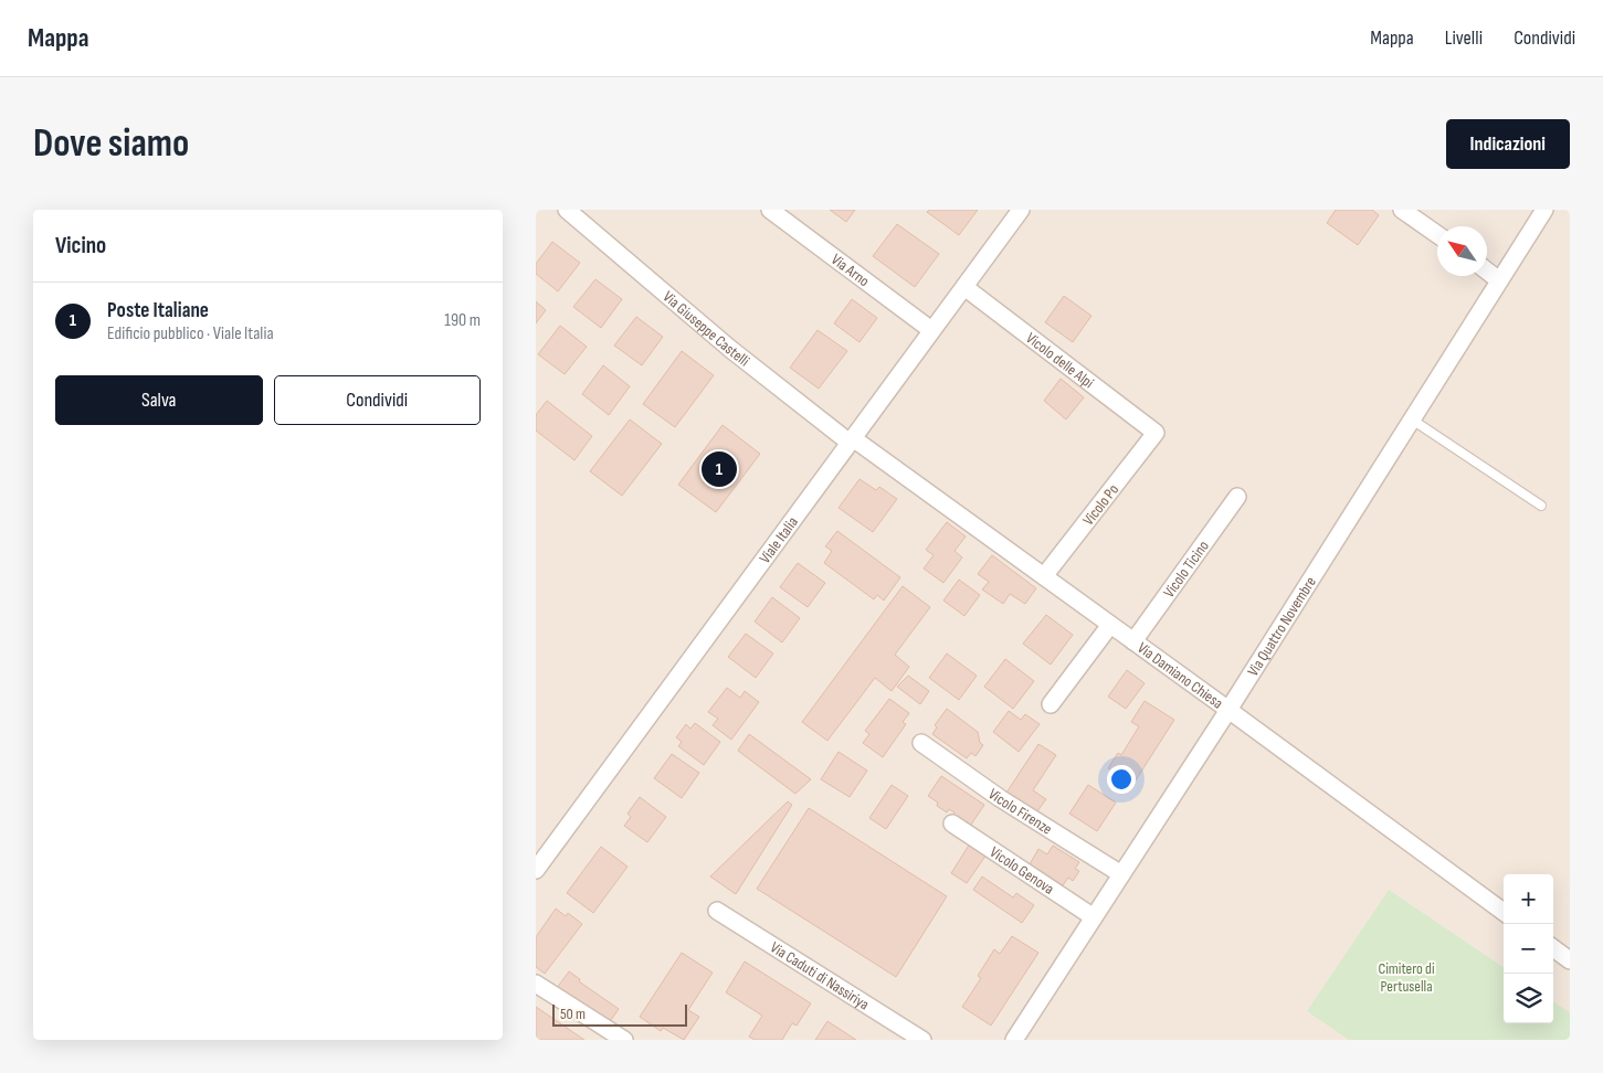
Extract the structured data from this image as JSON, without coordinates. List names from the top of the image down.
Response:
{
  "streets": {
    "street": [
      "Via Arno",
      "Via Giuseppe Castelli",
      "Vicolo delle Alpi",
      "Vicolo Po",
      "Viale Italia",
      "Vicolo Ticino",
      "Via Quattro Novembre",
      "Via Damiano Chiesa",
      "Vicolo Firenze",
      "Vicolo Genova",
      "Via Caduti di Nassiriya"
    ]
  },
  "crossings": [
    ["Via Arno", "Viale Italia"],
    ["Via Giuseppe Castelli", "Viale Italia"],
    ["Via Giuseppe Castelli", "Via Damiano Chiesa"],
    ["Vicolo delle Alpi", "Vicolo Po"],
    ["Vicolo delle Alpi", "Viale Italia"],
    ["Vicolo Po", "Via Damiano Chiesa"],
    ["Viale Italia", "Via Damiano Chiesa"],
    ["Vicolo Ticino", "Via Damiano Chiesa"],
    ["Via Quattro Novembre", "Via Damiano Chiesa"],
    ["Via Quattro Novembre", "Vicolo Firenze"],
    ["Via Quattro Novembre", "Vicolo Genova"]
  ],
  "parks": ["Cimitero di Pertusella"],
  "scale_bar": "50 m",
  "north": "top left",
  "page": {
    "header": "Mappa",
    "nav": ["Mappa", "Livelli", "Condividi"],
    "buttons": [
      "Indicazioni",
      ["Salva", "Condividi"]
    ],
    "title": "Dove siamo",
    "heading": "Vicino",
    "list": [
      {
        "mark": "1",
        "name": "Poste Italiane",
        "note": "Edificio pubblico · Viale Italia",
        "value": "190 m"
      }
    ],
    "pins": "1",
    "map_buttons": ["+", "−"],
    "scale": "50 m"
  }
}
